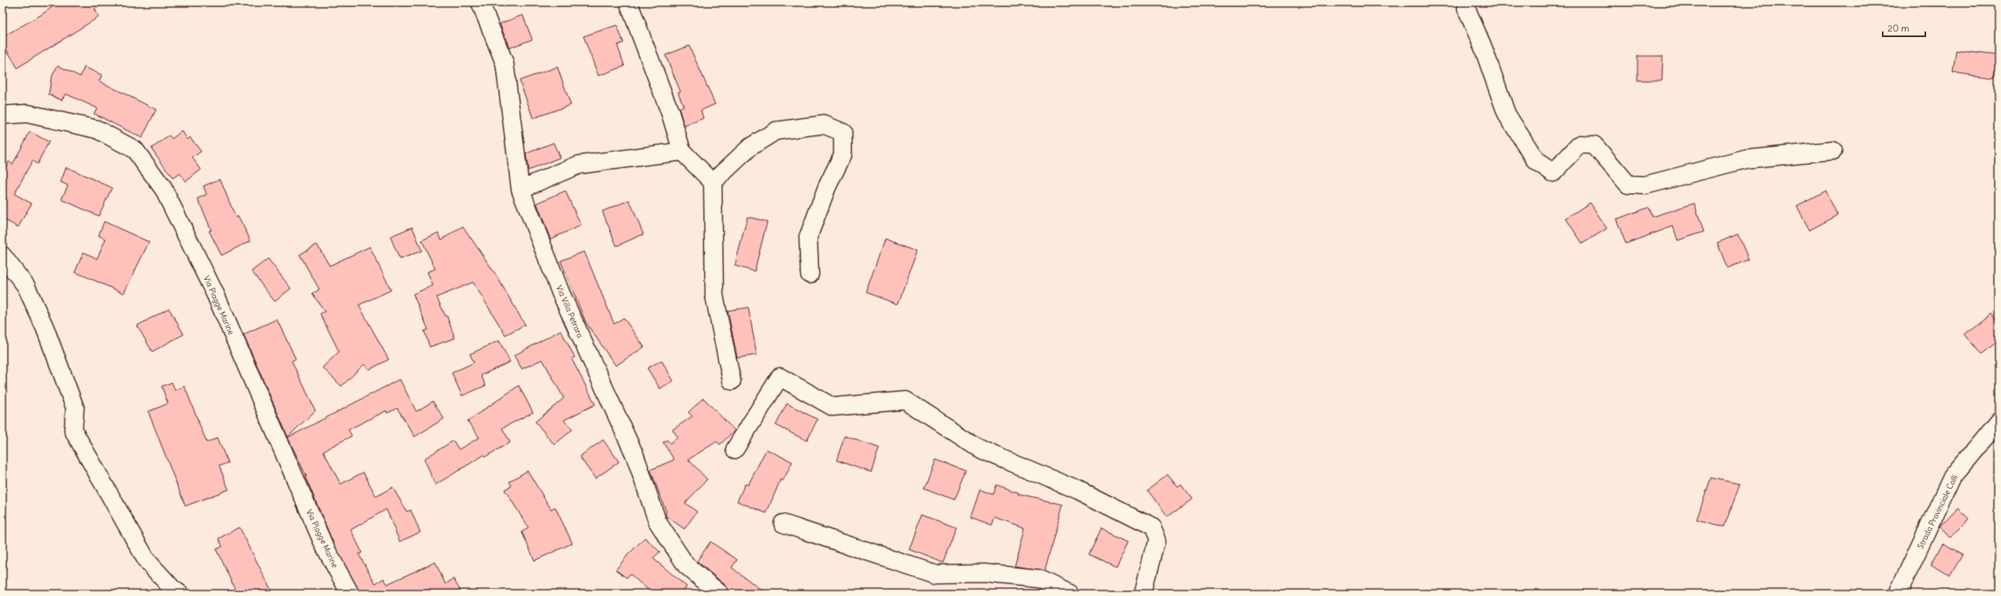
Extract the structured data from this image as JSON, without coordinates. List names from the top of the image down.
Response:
{
  "streets": {
    "street": ["Via Piagge Marine", "Via Villa Petrara", "Strada Provinciale Colli"]
  },
  "scale_bar": "20 m"
}
